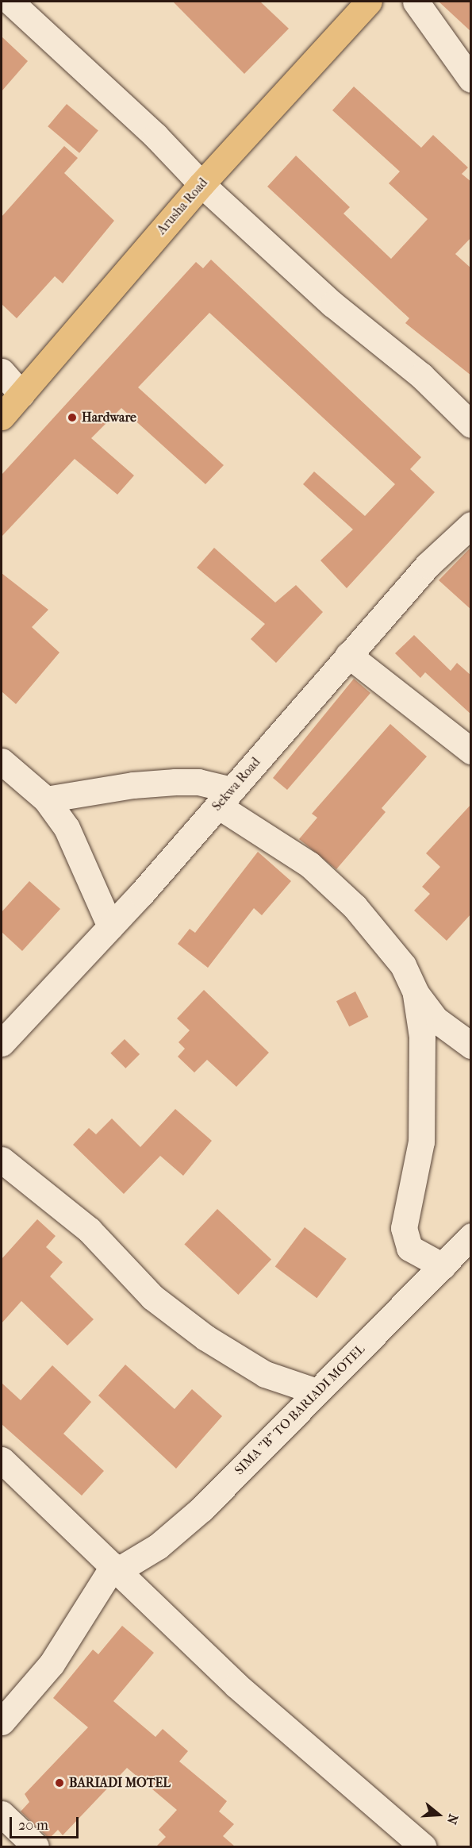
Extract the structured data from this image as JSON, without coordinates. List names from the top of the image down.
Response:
{
  "streets": {
    "main road": ["Arusha Road"],
    "street": ["Sekwa Road", "SIMA \"B\" TO BARIADI MOTEL"]
  },
  "places": ["Hardware", "BARIADI MOTEL"],
  "scale_bar": "20 m",
  "north": "right"
}
